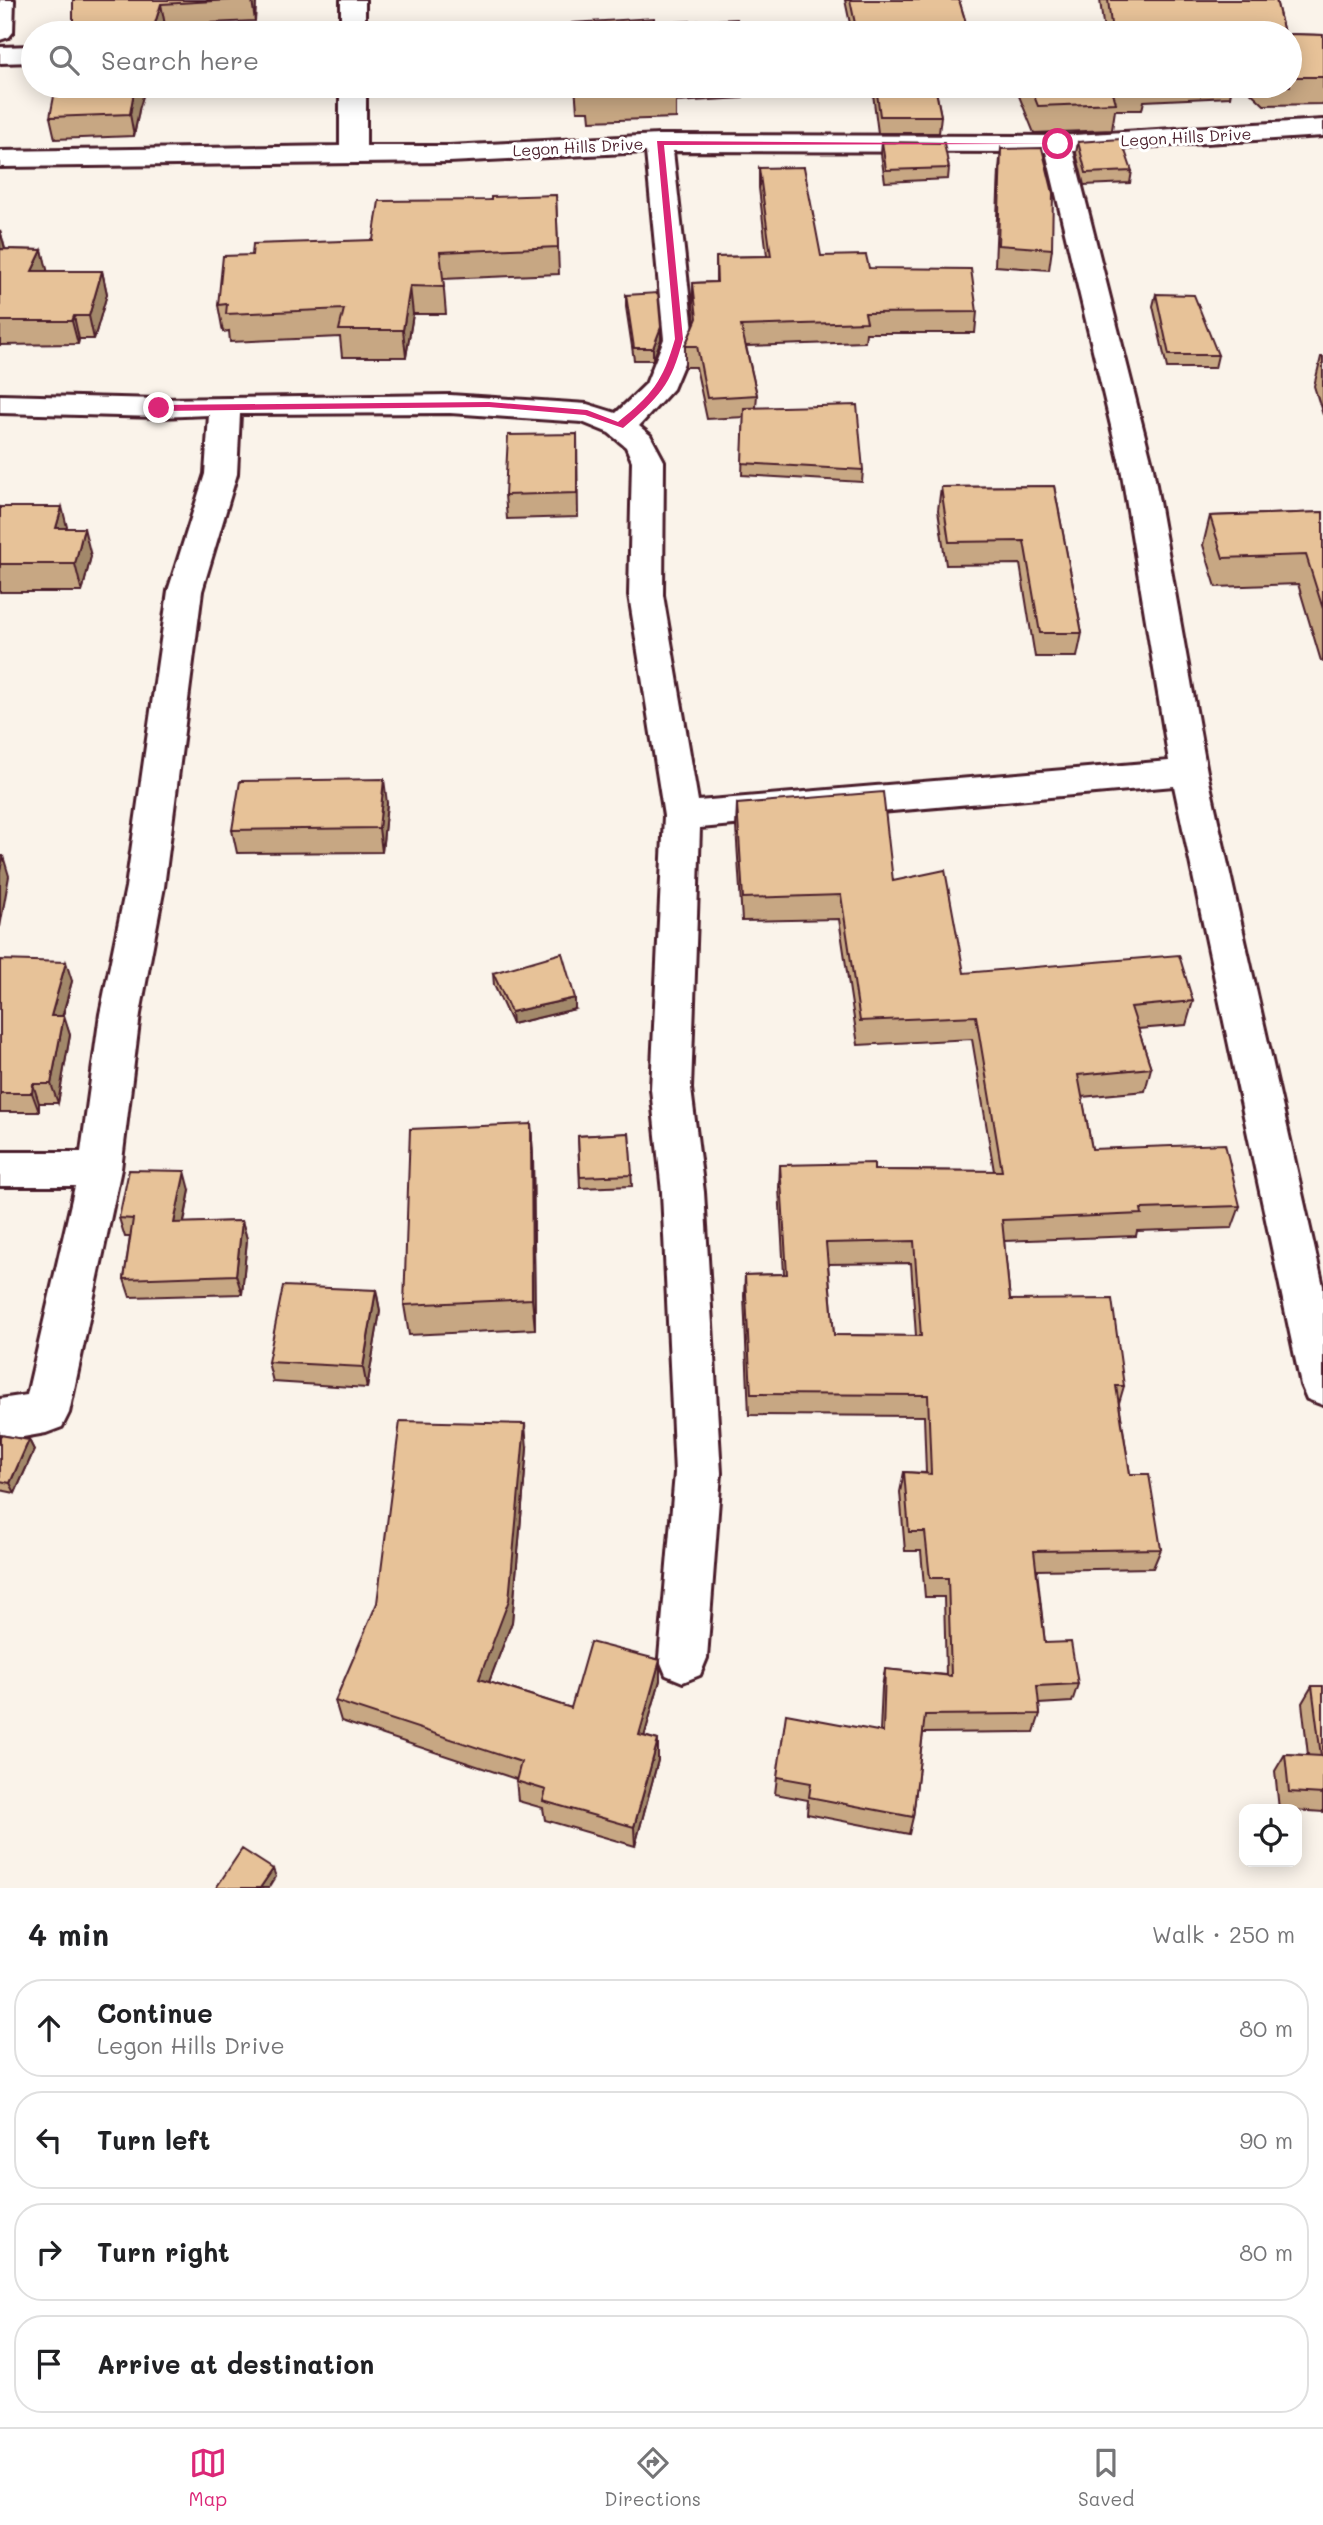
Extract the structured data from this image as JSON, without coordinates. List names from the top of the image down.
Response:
{
  "streets": {
    "street": ["Legon Hills Drive"]
  },
  "page": {
    "search": "Search here",
    "heading": ["4 min", "Walk · 250 m"],
    "list": [
      ["Continue", "Legon Hills Drive", "80 m"],
      ["Turn left", "90 m"],
      ["Turn right", "80 m"],
      "Arrive at destination"
    ],
    "nav": ["Map", "Directions", "Saved"]
  }
}
